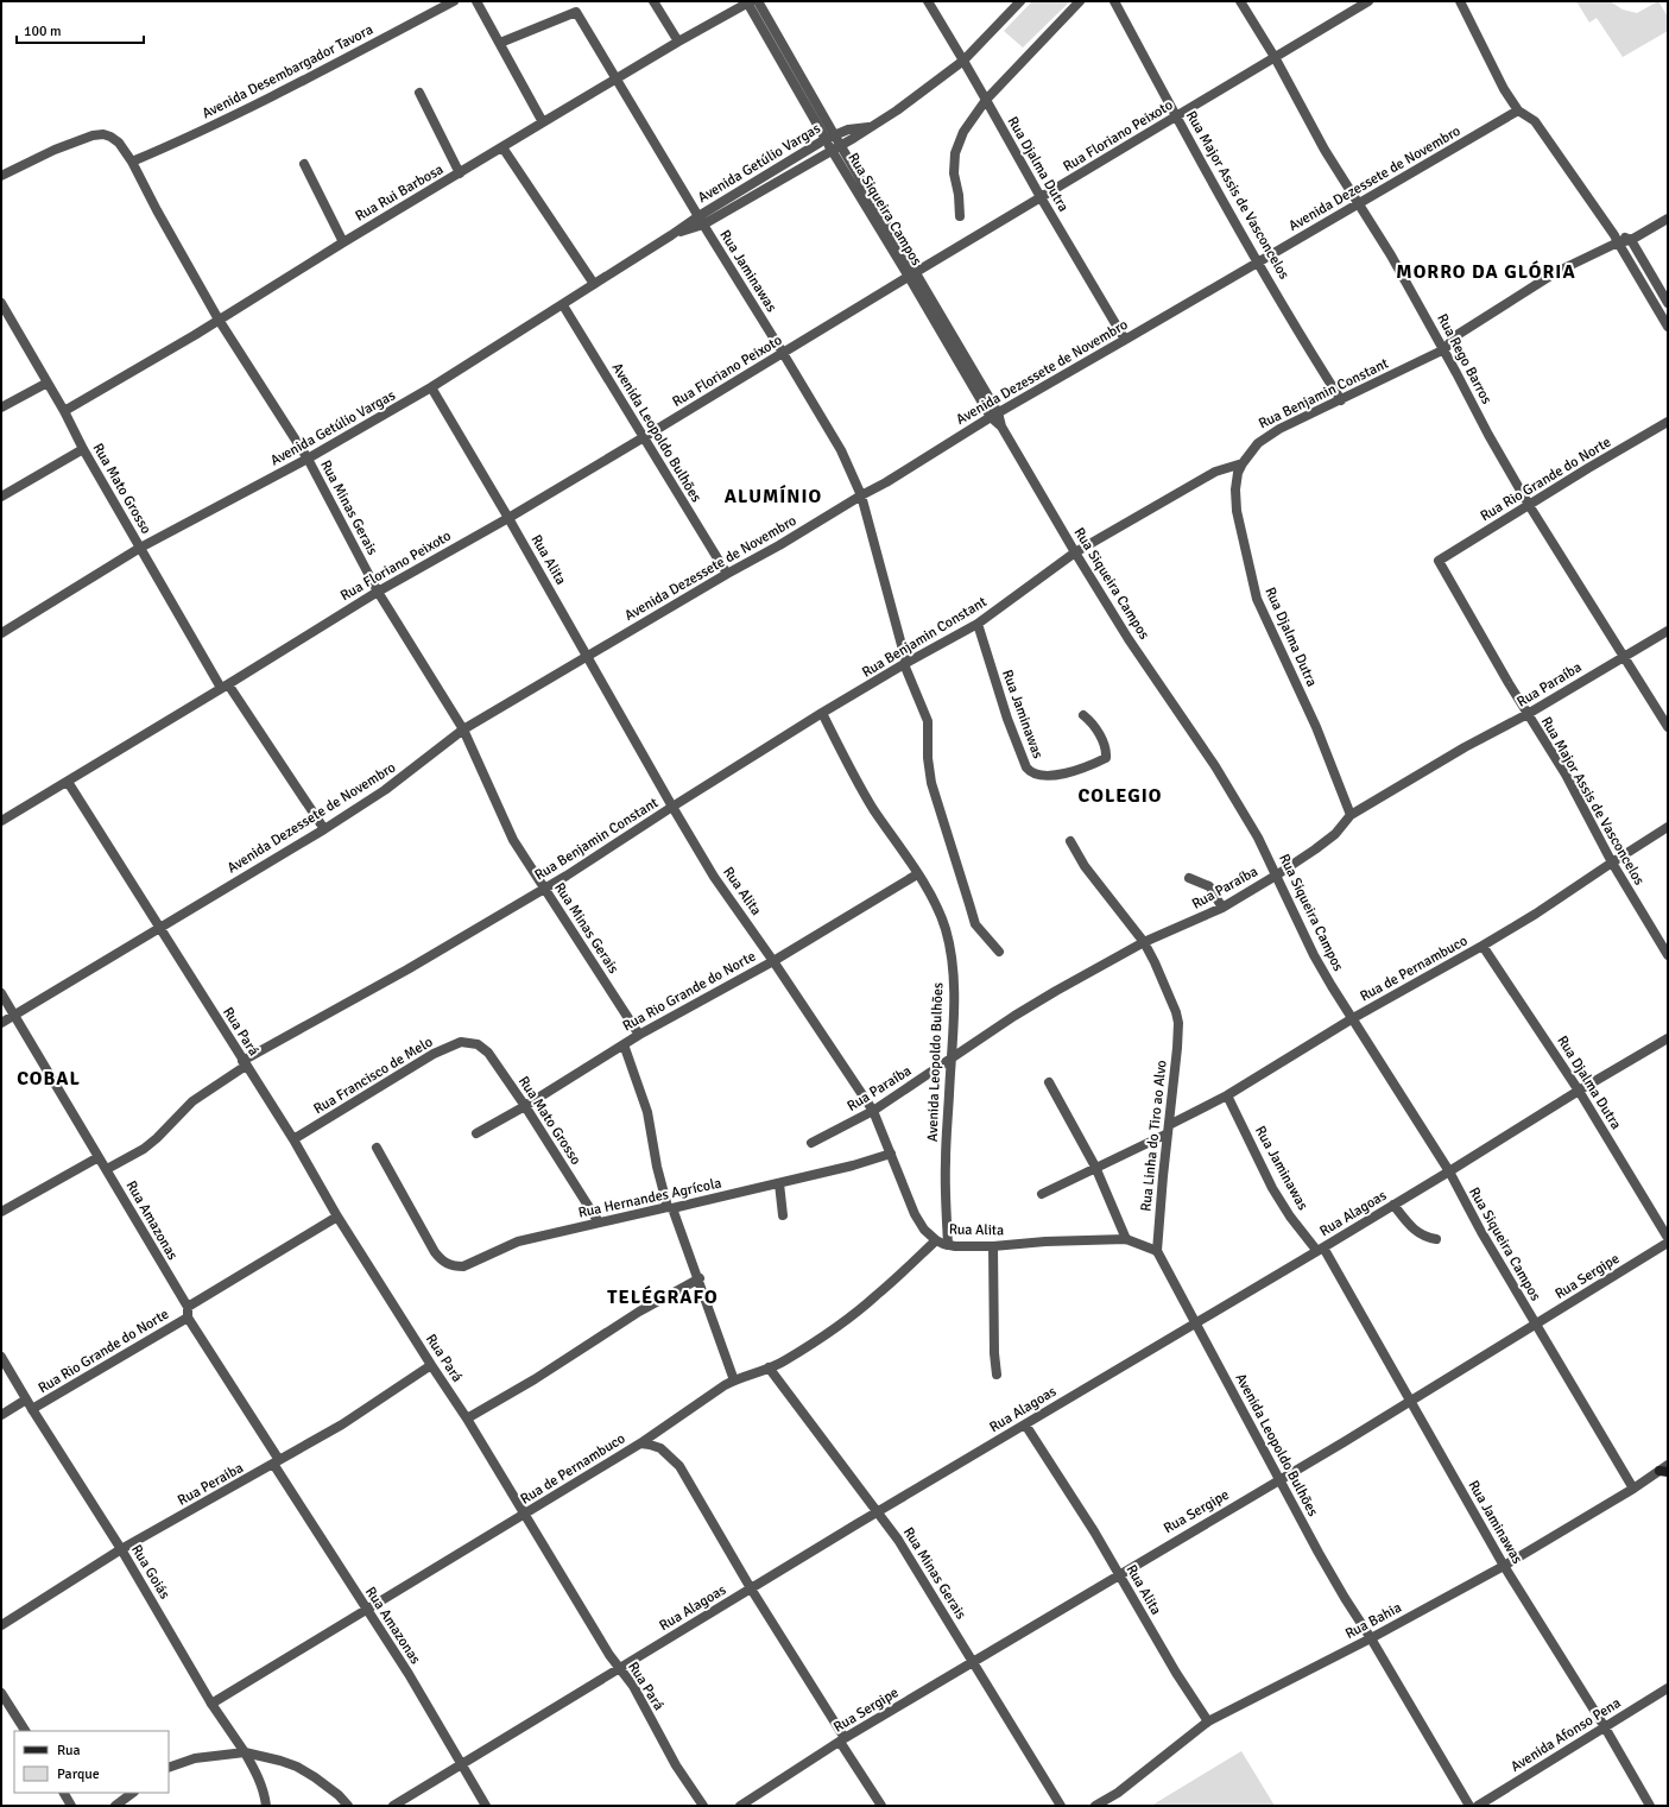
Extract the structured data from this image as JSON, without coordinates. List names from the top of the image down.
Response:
{
  "streets": {
    "street": [
      "Avenida Desembargador Tavora",
      "Rua Floriano Peixoto",
      "Avenida Getúlio Vargas",
      "Rua Djalma Dutra",
      "Avenida Dezessete de Novembro",
      "Rua Rui Barbosa",
      "Rua Major Assis de Vasconcelos",
      "Rua Siqueira Campos",
      "Rua Jaminawas",
      "Rua Rego Barros",
      "Rua Benjamin Constant",
      "Avenida Leopoldo Bulhões",
      "Rua Rio Grande do Norte",
      "Rua Mato Grosso",
      "Rua Minas Gerais",
      "Rua Alita",
      "Rua Paraíba",
      "Rua de Pernambuco",
      "Rua Pará",
      "Rua Francisco de Melo",
      "Rua Linha do Tiro ao Alvo",
      "Rua Hernandes Agrícola",
      "Rua Alagoas",
      "Rua Amazonas",
      "Rua Sergipe",
      "Rua Peraiba",
      "Rua Goiás",
      "Rua Bahia",
      "Avenida Afonso Pena"
    ]
  },
  "crossings": [
    ["Avenida Desembargador Tavora", "Rua Minas Gerais"],
    ["Rua Floriano Peixoto", "Rua Djalma Dutra"],
    ["Rua Floriano Peixoto", "Rua Major Assis de Vasconcelos"],
    ["Rua Floriano Peixoto", "Rua Siqueira Campos"],
    ["Rua Floriano Peixoto", "Rua Jaminawas"],
    ["Rua Floriano Peixoto", "Rua Rego Barros"],
    ["Rua Floriano Peixoto", "Avenida Leopoldo Bulhões"],
    ["Rua Floriano Peixoto", "Rua Mato Grosso"],
    ["Rua Floriano Peixoto", "Rua Minas Gerais"],
    ["Rua Floriano Peixoto", "Rua Alita"],
    ["Rua Floriano Peixoto", "Rua Pará"],
    ["Avenida Getúlio Vargas", "Rua Djalma Dutra"],
    ["Avenida Getúlio Vargas", "Rua Siqueira Campos"],
    ["Avenida Getúlio Vargas", "Rua Jaminawas"],
    ["Avenida Getúlio Vargas", "Avenida Leopoldo Bulhões"],
    ["Avenida Getúlio Vargas", "Rua Mato Grosso"],
    ["Avenida Getúlio Vargas", "Rua Minas Gerais"],
    ["Avenida Getúlio Vargas", "Rua Alita"],
    ["Rua Djalma Dutra", "Avenida Dezessete de Novembro"],
    ["Rua Djalma Dutra", "Rua Benjamin Constant"],
    ["Rua Djalma Dutra", "Rua Paraíba"],
    ["Rua Djalma Dutra", "Rua de Pernambuco"],
    ["Rua Djalma Dutra", "Rua Alagoas"],
    ["Avenida Dezessete de Novembro", "Rua Major Assis de Vasconcelos"],
    ["Avenida Dezessete de Novembro", "Rua Siqueira Campos"],
    ["Avenida Dezessete de Novembro", "Rua Jaminawas"],
    ["Avenida Dezessete de Novembro", "Rua Rego Barros"],
    ["Avenida Dezessete de Novembro", "Avenida Leopoldo Bulhões"],
    ["Avenida Dezessete de Novembro", "Rua Mato Grosso"],
    ["Avenida Dezessete de Novembro", "Rua Minas Gerais"],
    ["Avenida Dezessete de Novembro", "Rua Alita"],
    ["Avenida Dezessete de Novembro", "Rua Pará"],
    ["Avenida Dezessete de Novembro", "Rua Amazonas"],
    ["Rua Rui Barbosa", "Rua Siqueira Campos"],
    ["Rua Rui Barbosa", "Rua Jaminawas"],
    ["Rua Rui Barbosa", "Rua Mato Grosso"],
    ["Rua Rui Barbosa", "Rua Minas Gerais"],
    ["Rua Major Assis de Vasconcelos", "Rua Benjamin Constant"],
    ["Rua Major Assis de Vasconcelos", "Rua Rio Grande do Norte"],
    ["Rua Major Assis de Vasconcelos", "Rua Paraíba"],
    ["Rua Major Assis de Vasconcelos", "Rua de Pernambuco"],
    ["Rua Siqueira Campos", "Rua Benjamin Constant"],
    ["Rua Siqueira Campos", "Rua Paraíba"],
    ["Rua Siqueira Campos", "Rua de Pernambuco"],
    ["Rua Siqueira Campos", "Rua Alagoas"],
    ["Rua Siqueira Campos", "Rua Sergipe"],
    ["Rua Siqueira Campos", "Rua Bahia"],
    ["Rua Jaminawas", "Rua Benjamin Constant"],
    ["Rua Jaminawas", "Rua de Pernambuco"],
    ["Rua Jaminawas", "Rua Alagoas"],
    ["Rua Jaminawas", "Rua Sergipe"],
    ["Rua Jaminawas", "Rua Bahia"],
    ["Rua Jaminawas", "Avenida Afonso Pena"],
    ["Rua Rego Barros", "Rua Benjamin Constant"],
    ["Rua Rego Barros", "Rua Rio Grande do Norte"],
    ["Rua Rego Barros", "Rua Paraíba"],
    ["Rua Benjamin Constant", "Avenida Leopoldo Bulhões"],
    ["Rua Benjamin Constant", "Rua Minas Gerais"],
    ["Rua Benjamin Constant", "Rua Alita"],
    ["Rua Benjamin Constant", "Rua Pará"],
    ["Rua Benjamin Constant", "Rua Amazonas"],
    ["Avenida Leopoldo Bulhões", "Rua Rio Grande do Norte"],
    ["Avenida Leopoldo Bulhões", "Rua Alita"],
    ["Avenida Leopoldo Bulhões", "Rua Paraíba"],
    ["Avenida Leopoldo Bulhões", "Rua Linha do Tiro ao Alvo"],
    ["Avenida Leopoldo Bulhões", "Rua Alagoas"],
    ["Avenida Leopoldo Bulhões", "Rua Sergipe"],
    ["Avenida Leopoldo Bulhões", "Rua Bahia"],
    ["Rua Rio Grande do Norte", "Rua Mato Grosso"],
    ["Rua Rio Grande do Norte", "Rua Minas Gerais"],
    ["Rua Rio Grande do Norte", "Rua Alita"],
    ["Rua Rio Grande do Norte", "Rua Pará"],
    ["Rua Rio Grande do Norte", "Rua Amazonas"],
    ["Rua Rio Grande do Norte", "Rua Goiás"],
    ["Rua Mato Grosso", "Rua Francisco de Melo"],
    ["Rua Mato Grosso", "Rua Hernandes Agrícola"],
    ["Rua Minas Gerais", "Rua de Pernambuco"],
    ["Rua Minas Gerais", "Rua Alagoas"],
    ["Rua Minas Gerais", "Rua Sergipe"],
    ["Rua Alita", "Rua Paraíba"],
    ["Rua Alita", "Rua de Pernambuco"],
    ["Rua Alita", "Rua Hernandes Agrícola"],
    ["Rua Alita", "Rua Alagoas"],
    ["Rua Alita", "Rua Sergipe"],
    ["Rua Alita", "Rua Bahia"],
    ["Rua Paraíba", "Rua Linha do Tiro ao Alvo"],
    ["Rua de Pernambuco", "Rua Pará"],
    ["Rua de Pernambuco", "Rua Linha do Tiro ao Alvo"],
    ["Rua de Pernambuco", "Rua Amazonas"],
    ["Rua de Pernambuco", "Rua Goiás"],
    ["Rua Pará", "Rua Francisco de Melo"],
    ["Rua Pará", "Rua Alagoas"],
    ["Rua Pará", "Rua Peraiba"],
    ["Rua Alagoas", "Rua Amazonas"],
    ["Rua Amazonas", "Rua Peraiba"],
    ["Rua Peraiba", "Rua Goiás"]
  ],
  "districts": [
    "MORRO DA GLÓRIA",
    "ALUMÍNIO",
    "COLEGIO",
    "COBAL",
    "TELÉGRAFO"
  ],
  "legend": ["Rua", "Parque"],
  "scale_bar": "100 m"
}
